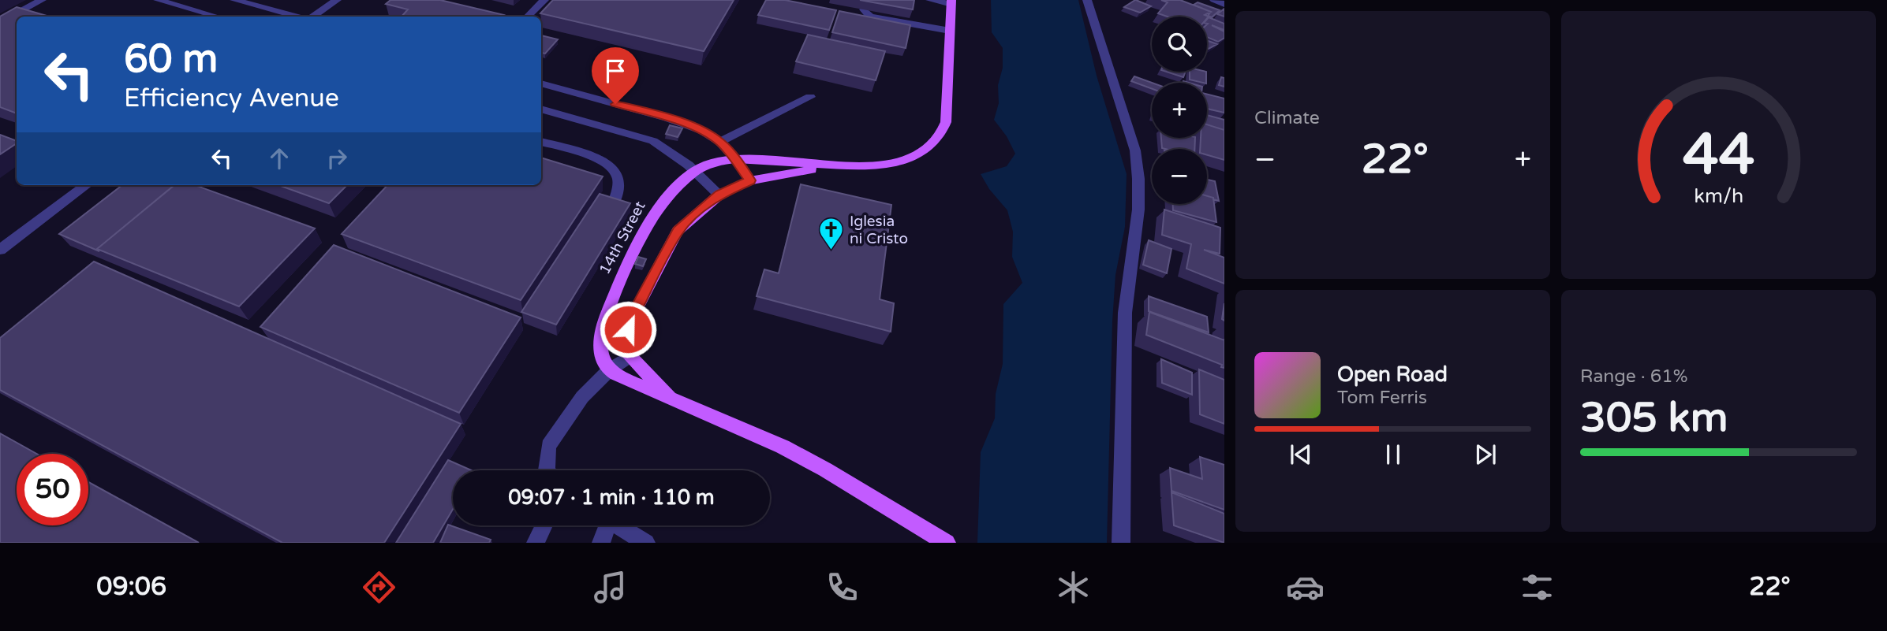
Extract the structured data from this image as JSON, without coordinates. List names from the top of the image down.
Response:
{
  "streets": {
    "main road": ["14th Street"]
  },
  "places": {
    "church": ["Iglesia ni Cristo"]
  },
  "page": {
    "tile": [
      "Climate",
      ["Range · 61%", "305 km"]
    ],
    "map_buttons": ["+", "−"],
    "turn": ["60 m", "Efficiency Avenue"],
    "heat": ["−", "22°", "+"],
    "song": ["Open Road", "Tom Ferris"],
    "limit": "50",
    "trip": "09:07 · 1 min · 110 m",
    "tabs": ["09:06", "22°"],
    "gauge": ["44", "km/h"]
  }
}
